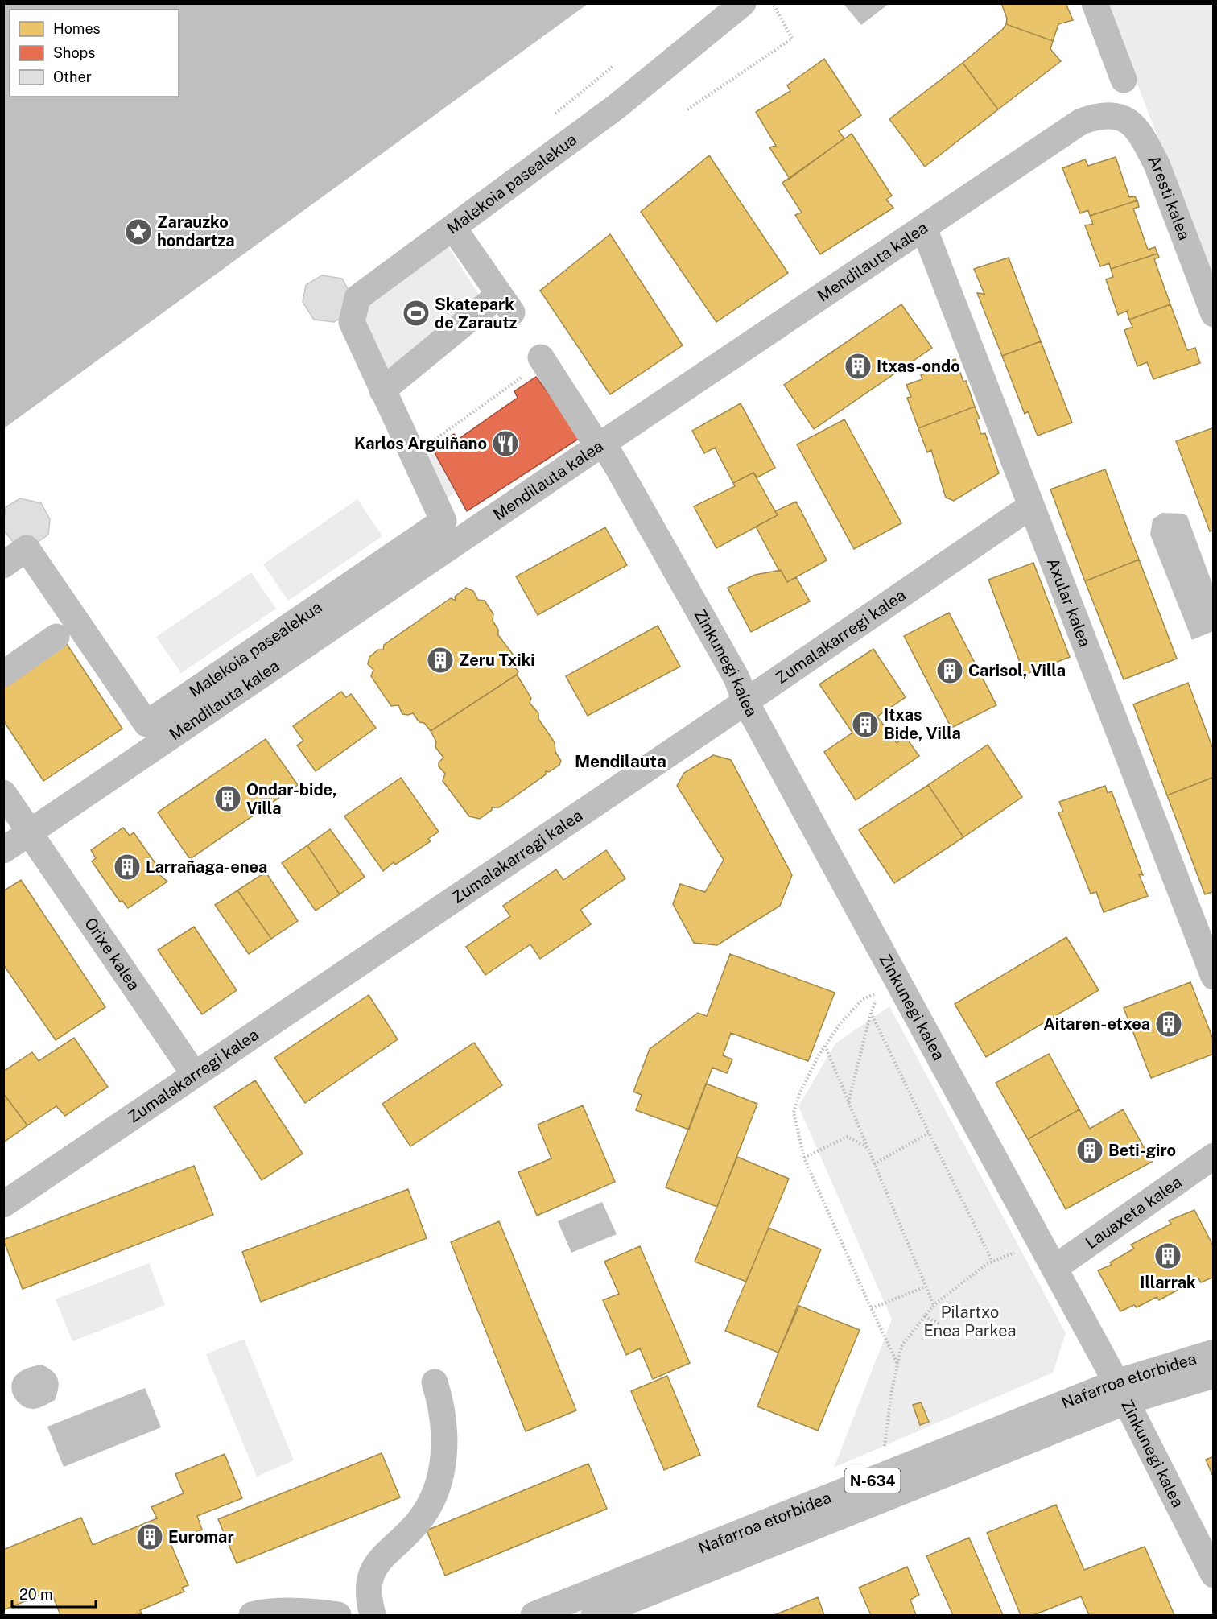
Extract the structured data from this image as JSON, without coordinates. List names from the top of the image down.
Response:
{
  "streets": {
    "main road": [
      "Malekoia pasealekua",
      "Aresti kalea",
      "Mendilauta kalea",
      "Axular kalea",
      "Zumalakarregi kalea",
      "Zinkunegi kalea",
      "Orixe kalea",
      "Lauaxeta kalea",
      "Nafarroa etorbidea",
      "N-634"
    ]
  },
  "crossings": [
    ["Aresti kalea", "Mendilauta kalea"],
    ["Mendilauta kalea", "Axular kalea"],
    ["Mendilauta kalea", "Zinkunegi kalea"],
    ["Mendilauta kalea", "Orixe kalea"],
    ["Axular kalea", "Zumalakarregi kalea"],
    ["Zumalakarregi kalea", "Zinkunegi kalea"],
    ["Zumalakarregi kalea", "Orixe kalea"],
    ["Zinkunegi kalea", "Lauaxeta kalea"],
    ["Zinkunegi kalea", "Nafarroa etorbidea"]
  ],
  "districts": ["Mendilauta"],
  "parks": ["Pilartxo Enea Parkea"],
  "places": {
    "place": ["Zarauzko hondartza"],
    "sports": ["Skatepark de Zarautz"],
    "building": [
      "Itxas-ondo",
      "Zeru Txiki",
      "Carisol, Villa",
      "Itxas Bide, Villa",
      "Ondar-bide, Villa",
      "Larrañaga-enea",
      "Aitaren-etxea",
      "Beti-giro",
      "Illarrak",
      "Euromar"
    ],
    "restaurant": ["Karlos Arguiñano"]
  },
  "legend": ["Homes", "Shops", "Other"],
  "scale_bar": "20 m"
}
